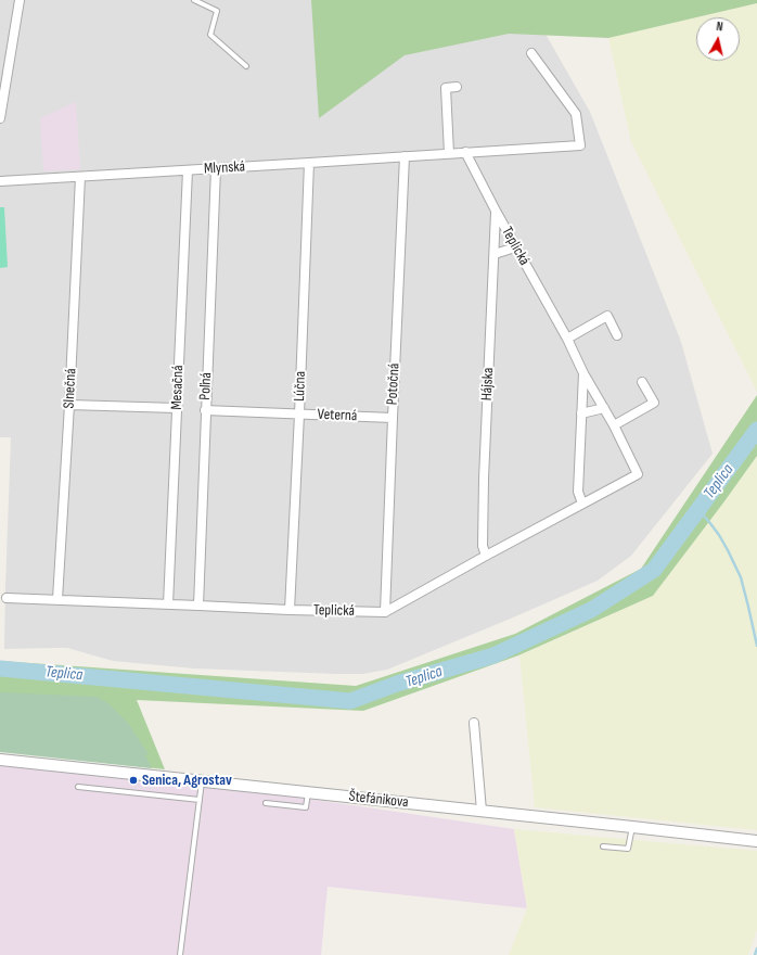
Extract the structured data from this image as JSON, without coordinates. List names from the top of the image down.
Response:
{
  "streets": {
    "street": [
      "Mlynská",
      "Teplická",
      "Potočná",
      "Hájska",
      "Poľná",
      "Lúčna",
      "Mesačná",
      "Slnečná",
      "Veterná",
      "Štefánikova"
    ]
  },
  "crossings": [
    ["Mlynská", "Teplická"],
    ["Mlynská", "Potočná"],
    ["Mlynská", "Poľná"],
    ["Mlynská", "Lúčna"],
    ["Mlynská", "Mesačná"],
    ["Mlynská", "Slnečná"],
    ["Teplická", "Potočná"],
    ["Teplická", "Hájska"],
    ["Teplická", "Poľná"],
    ["Teplická", "Lúčna"],
    ["Teplická", "Mesačná"],
    ["Teplická", "Slnečná"],
    ["Potočná", "Veterná"],
    ["Poľná", "Veterná"],
    ["Lúčna", "Veterná"]
  ],
  "water": ["Teplica"],
  "places": ["Senica, Agrostav"],
  "north": "top"
}
